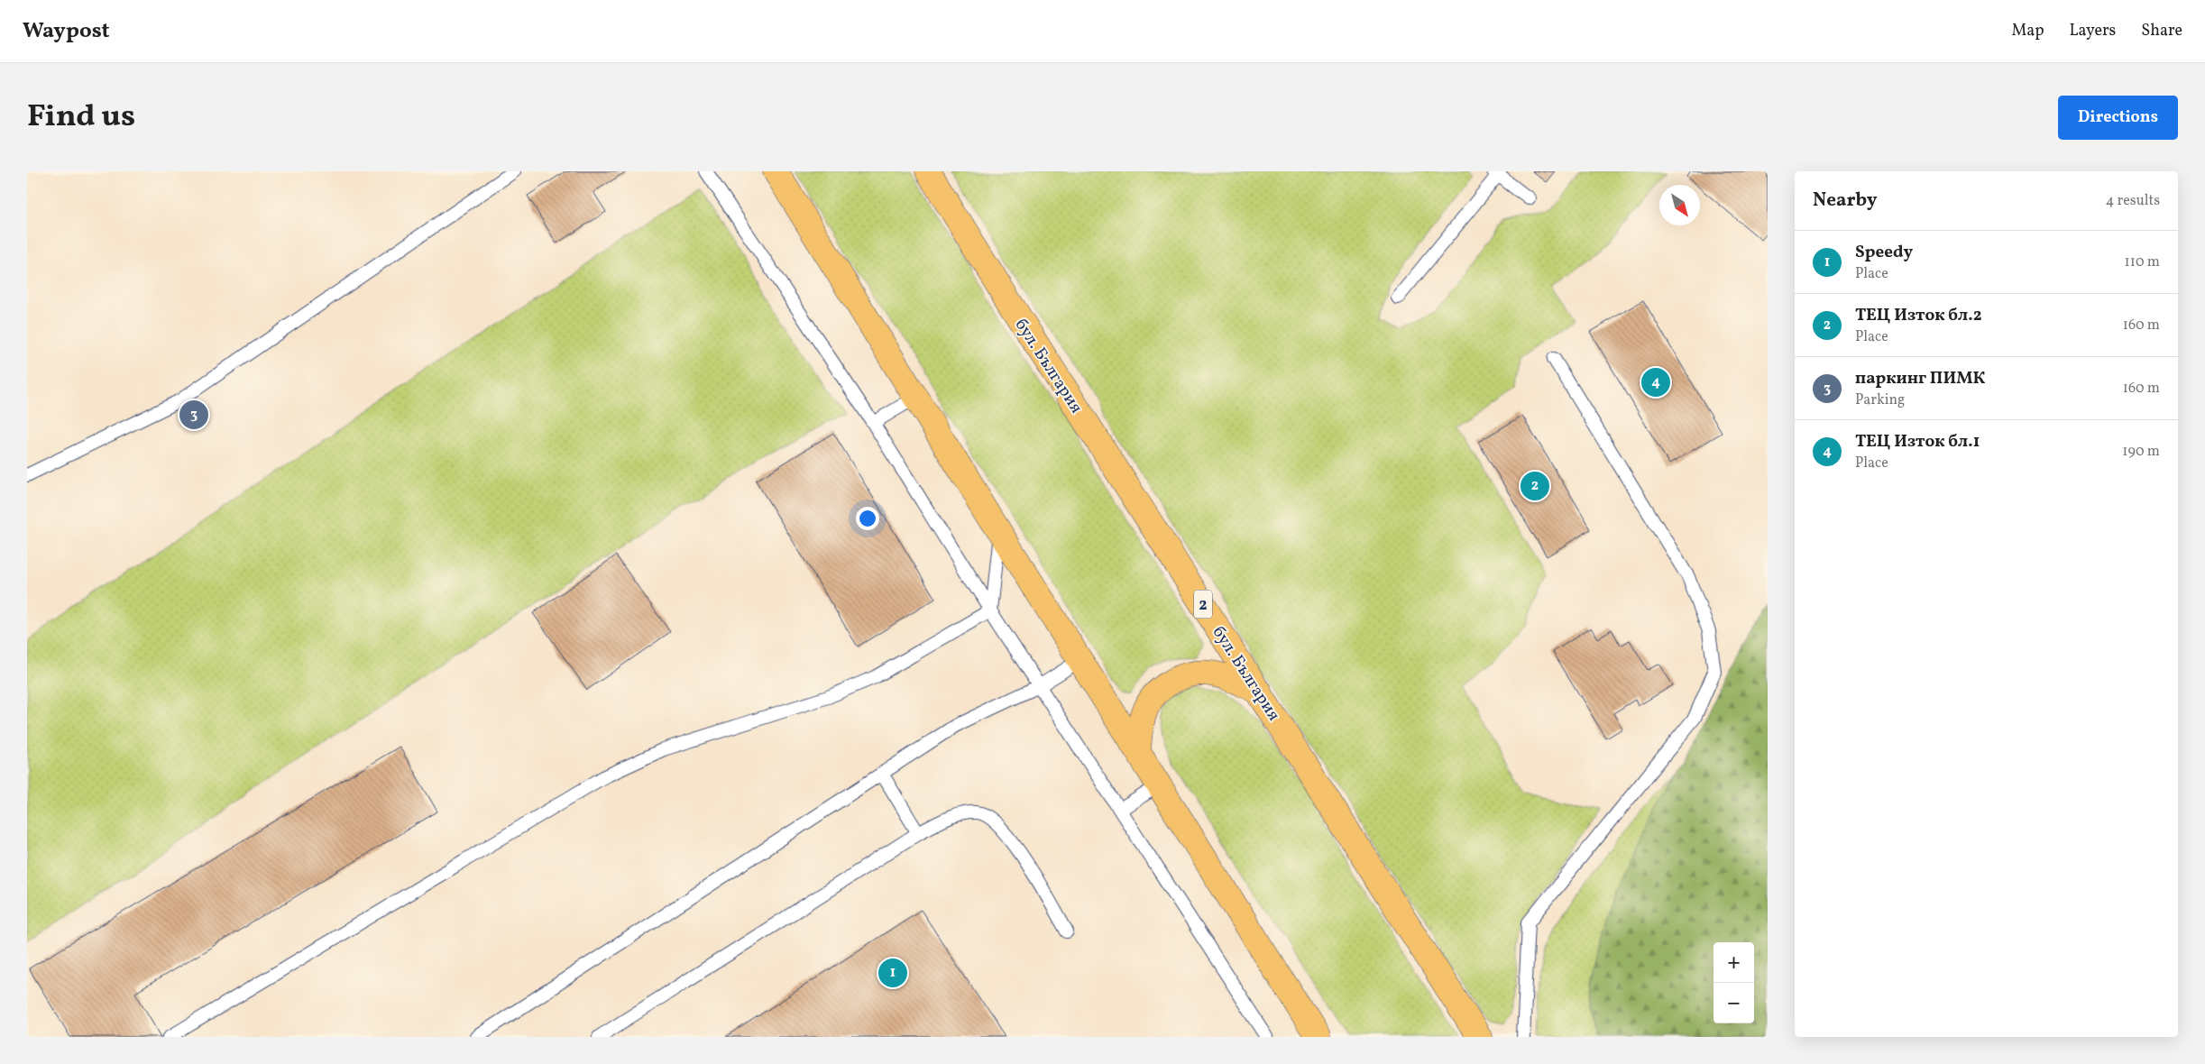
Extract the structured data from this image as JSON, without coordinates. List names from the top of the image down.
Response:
{
  "streets": {
    "highway": ["бул. България", "2"]
  },
  "north": "bottom right",
  "page": {
    "header": "Waypost",
    "nav": ["Map", "Layers", "Share"],
    "title": "Find us",
    "buttons": "Directions",
    "heading": ["Nearby", "4 results"],
    "list": [
      {
        "mark": "1",
        "name": "Speedy",
        "note": "Place",
        "value": "110 m"
      },
      {
        "mark": "2",
        "name": "ТЕЦ Изток бл.2",
        "note": "Place",
        "value": "160 m"
      },
      {
        "mark": "3",
        "name": "паркинг ПИМК",
        "note": "Parking",
        "value": "160 m"
      },
      {
        "mark": "4",
        "name": "ТЕЦ Изток бл.1",
        "note": "Place",
        "value": "190 m"
      }
    ],
    "pins": [
      "4",
      "3",
      "2",
      "1"
    ],
    "map_buttons": ["+", "−"]
  }
}
